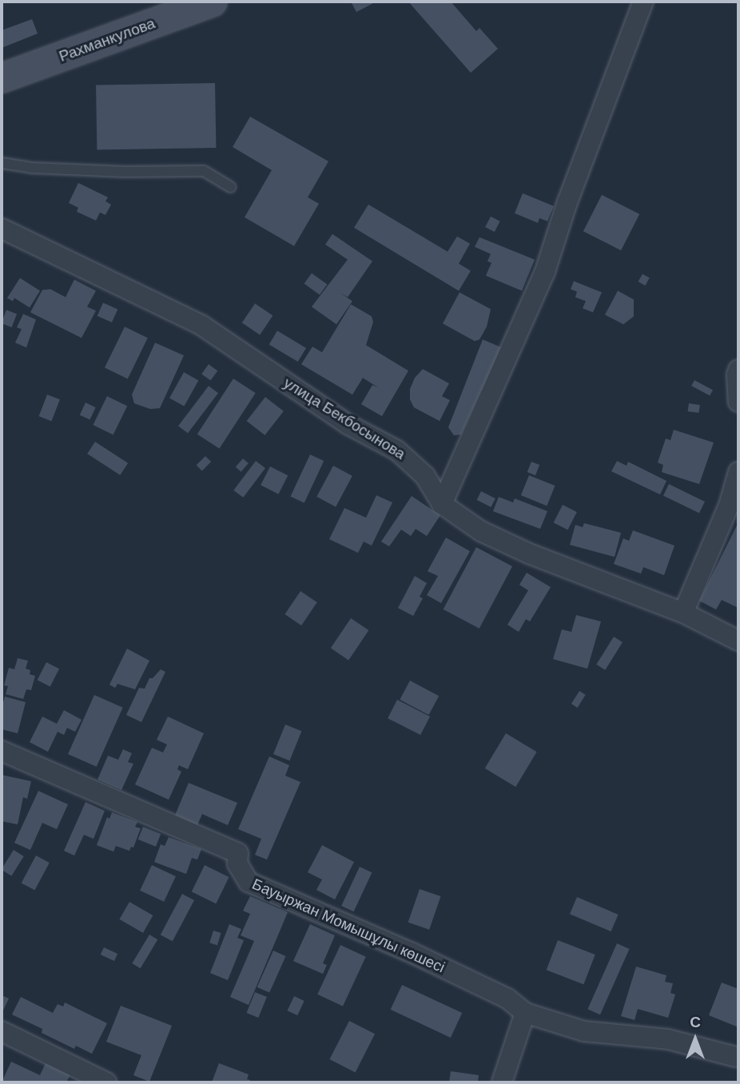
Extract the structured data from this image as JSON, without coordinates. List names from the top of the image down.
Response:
{
  "streets": {
    "street": ["Рахманкулова", "улица Бекбосынова", "Бауыржан Момышұлы көшесі"]
  },
  "north": "top"
}
